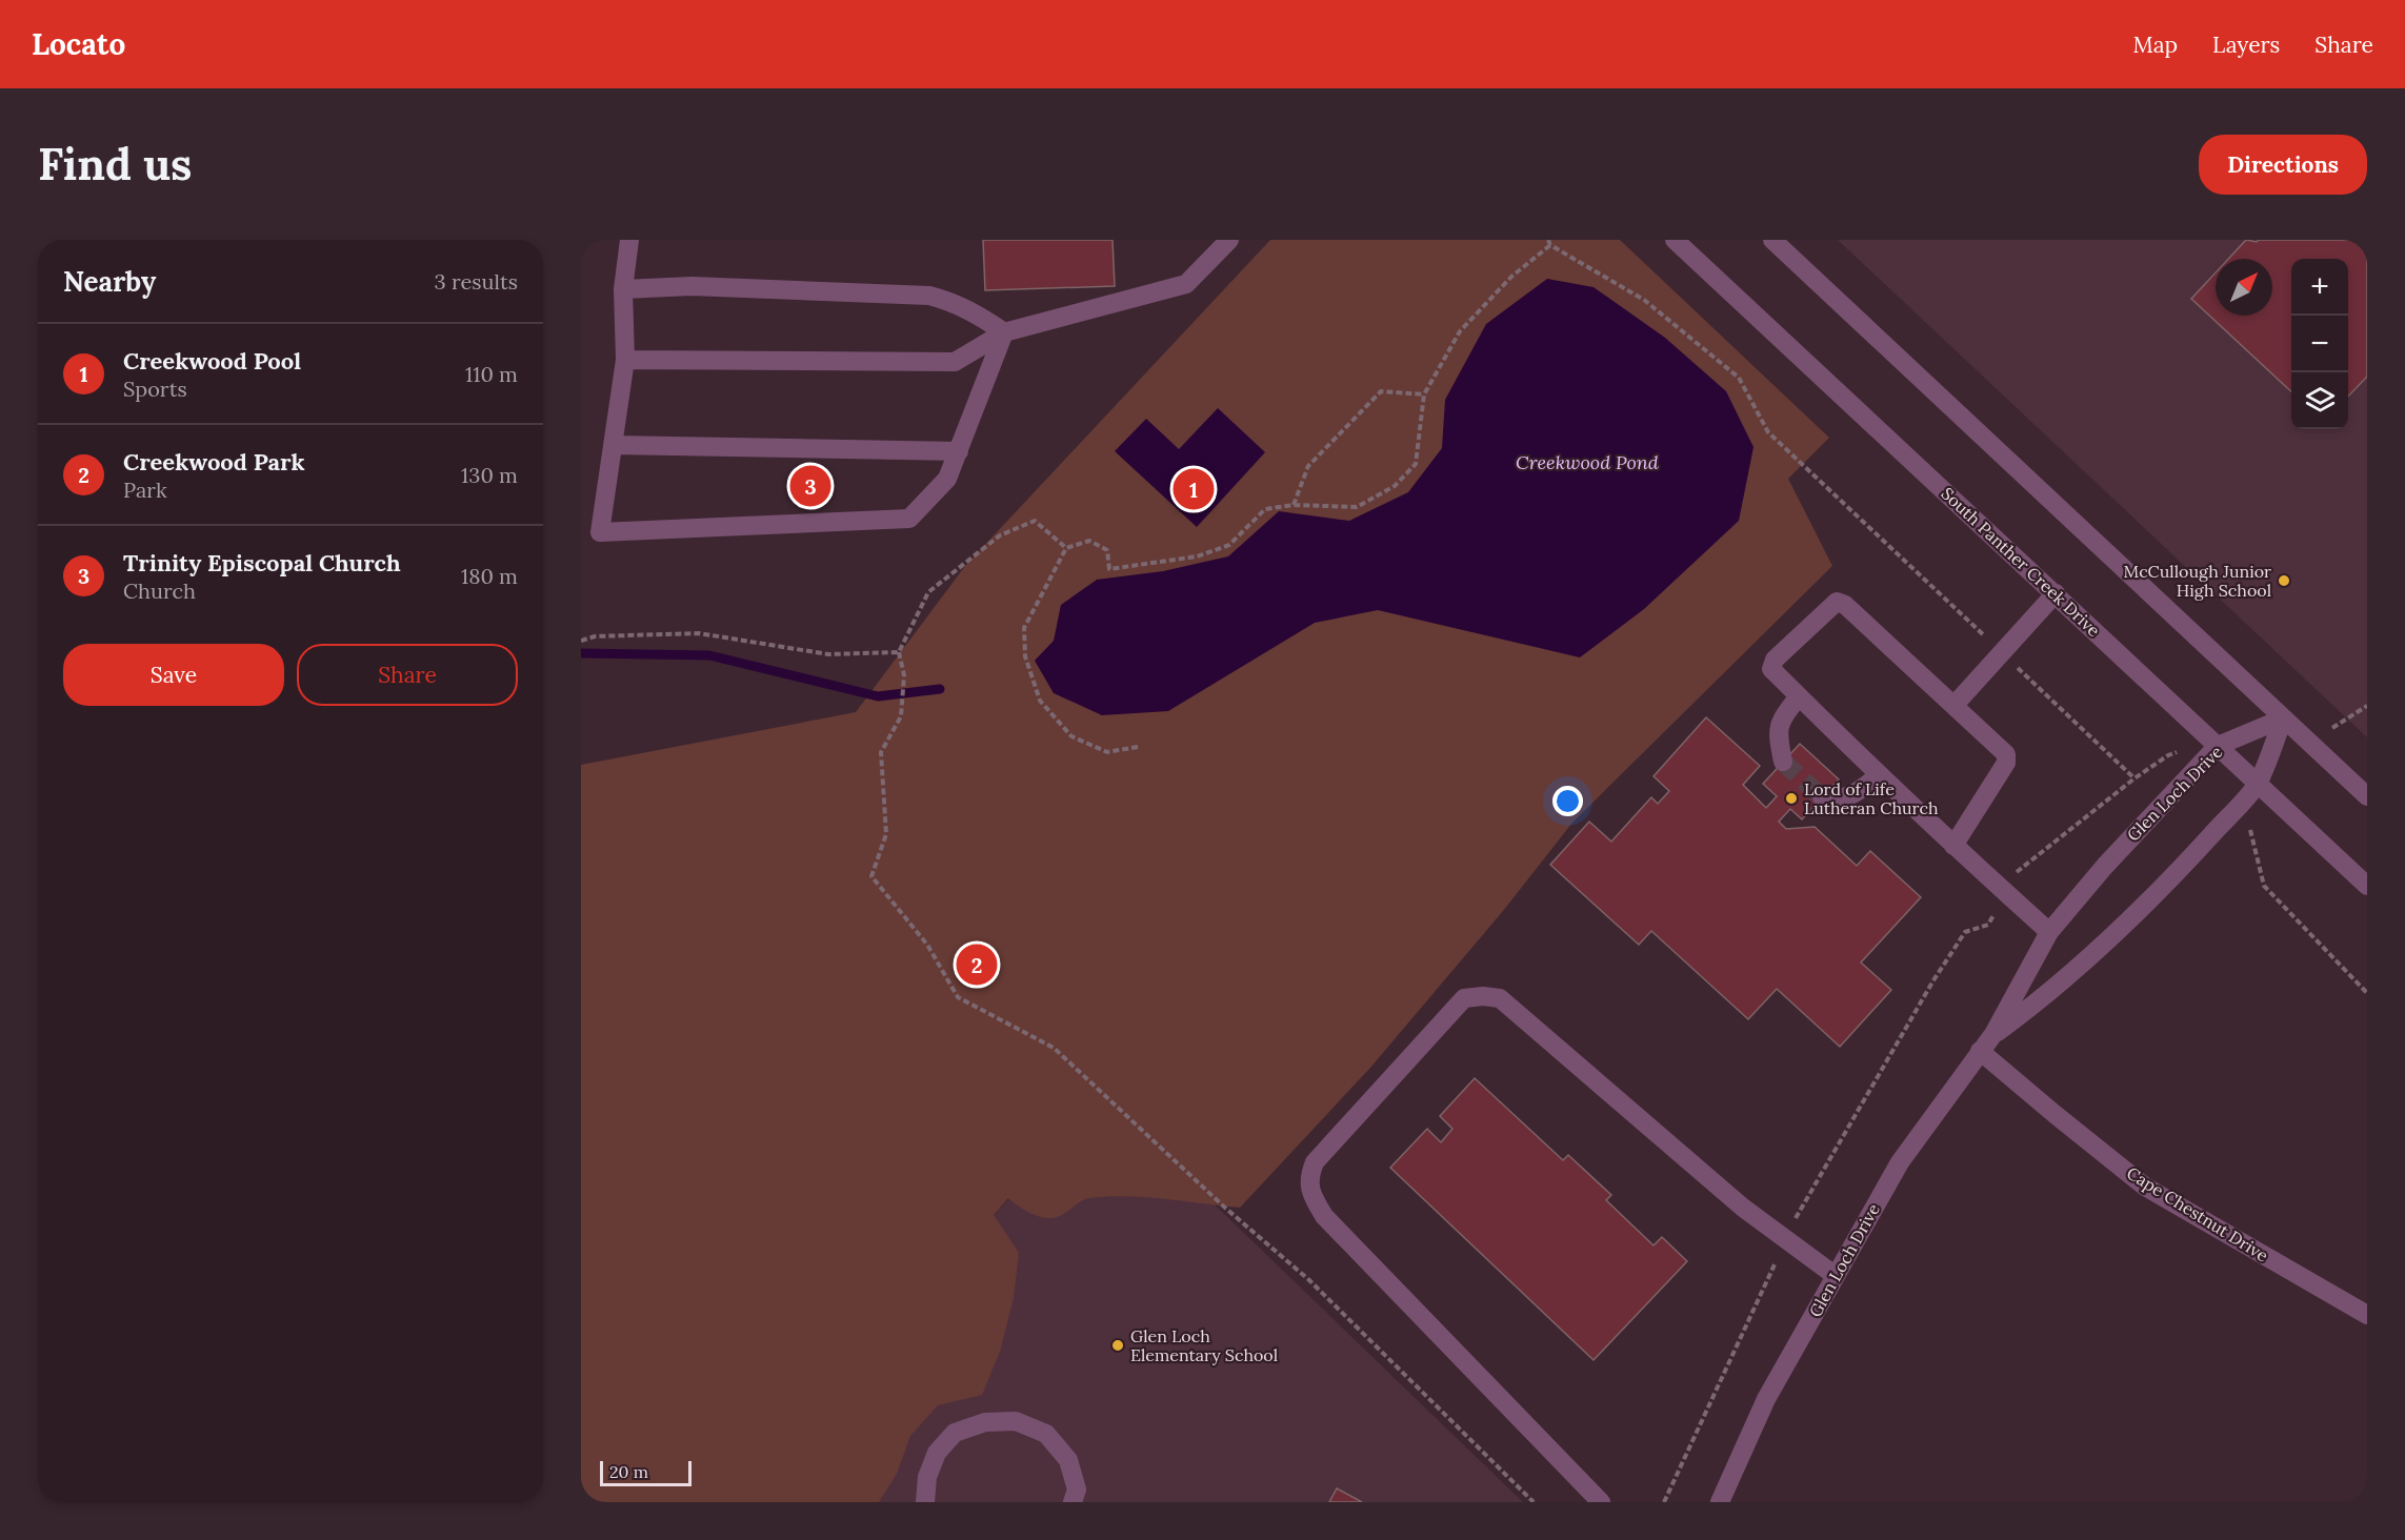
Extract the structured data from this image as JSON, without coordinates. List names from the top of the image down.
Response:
{
  "streets": {
    "street": ["South Panther Creek Drive", "Glen Loch Drive", "Cape Chestnut Drive"]
  },
  "crossings": [
    ["South Panther Creek Drive", "Glen Loch Drive"],
    ["Glen Loch Drive", "Cape Chestnut Drive"]
  ],
  "water": ["Creekwood Pond"],
  "places": ["McCullough Junior High School", "Lord of Life Lutheran Church", "Glen Loch Elementary School"],
  "scale_bar": "20 m",
  "north": "top right",
  "page": {
    "header": "Locato",
    "nav": ["Map", "Layers", "Share"],
    "buttons": [
      "Directions",
      ["Save", "Share"]
    ],
    "title": "Find us",
    "heading": ["Nearby", "3 results"],
    "map_buttons": ["+", "−"],
    "list": [
      {
        "mark": "1",
        "name": "Creekwood Pool",
        "note": "Sports",
        "value": "110 m"
      },
      {
        "mark": "2",
        "name": "Creekwood Park",
        "note": "Park",
        "value": "130 m"
      },
      {
        "mark": "3",
        "name": "Trinity Episcopal Church",
        "note": "Church",
        "value": "180 m"
      }
    ],
    "pins": ["3", "1", "2"],
    "scale": "20 m"
  }
}
